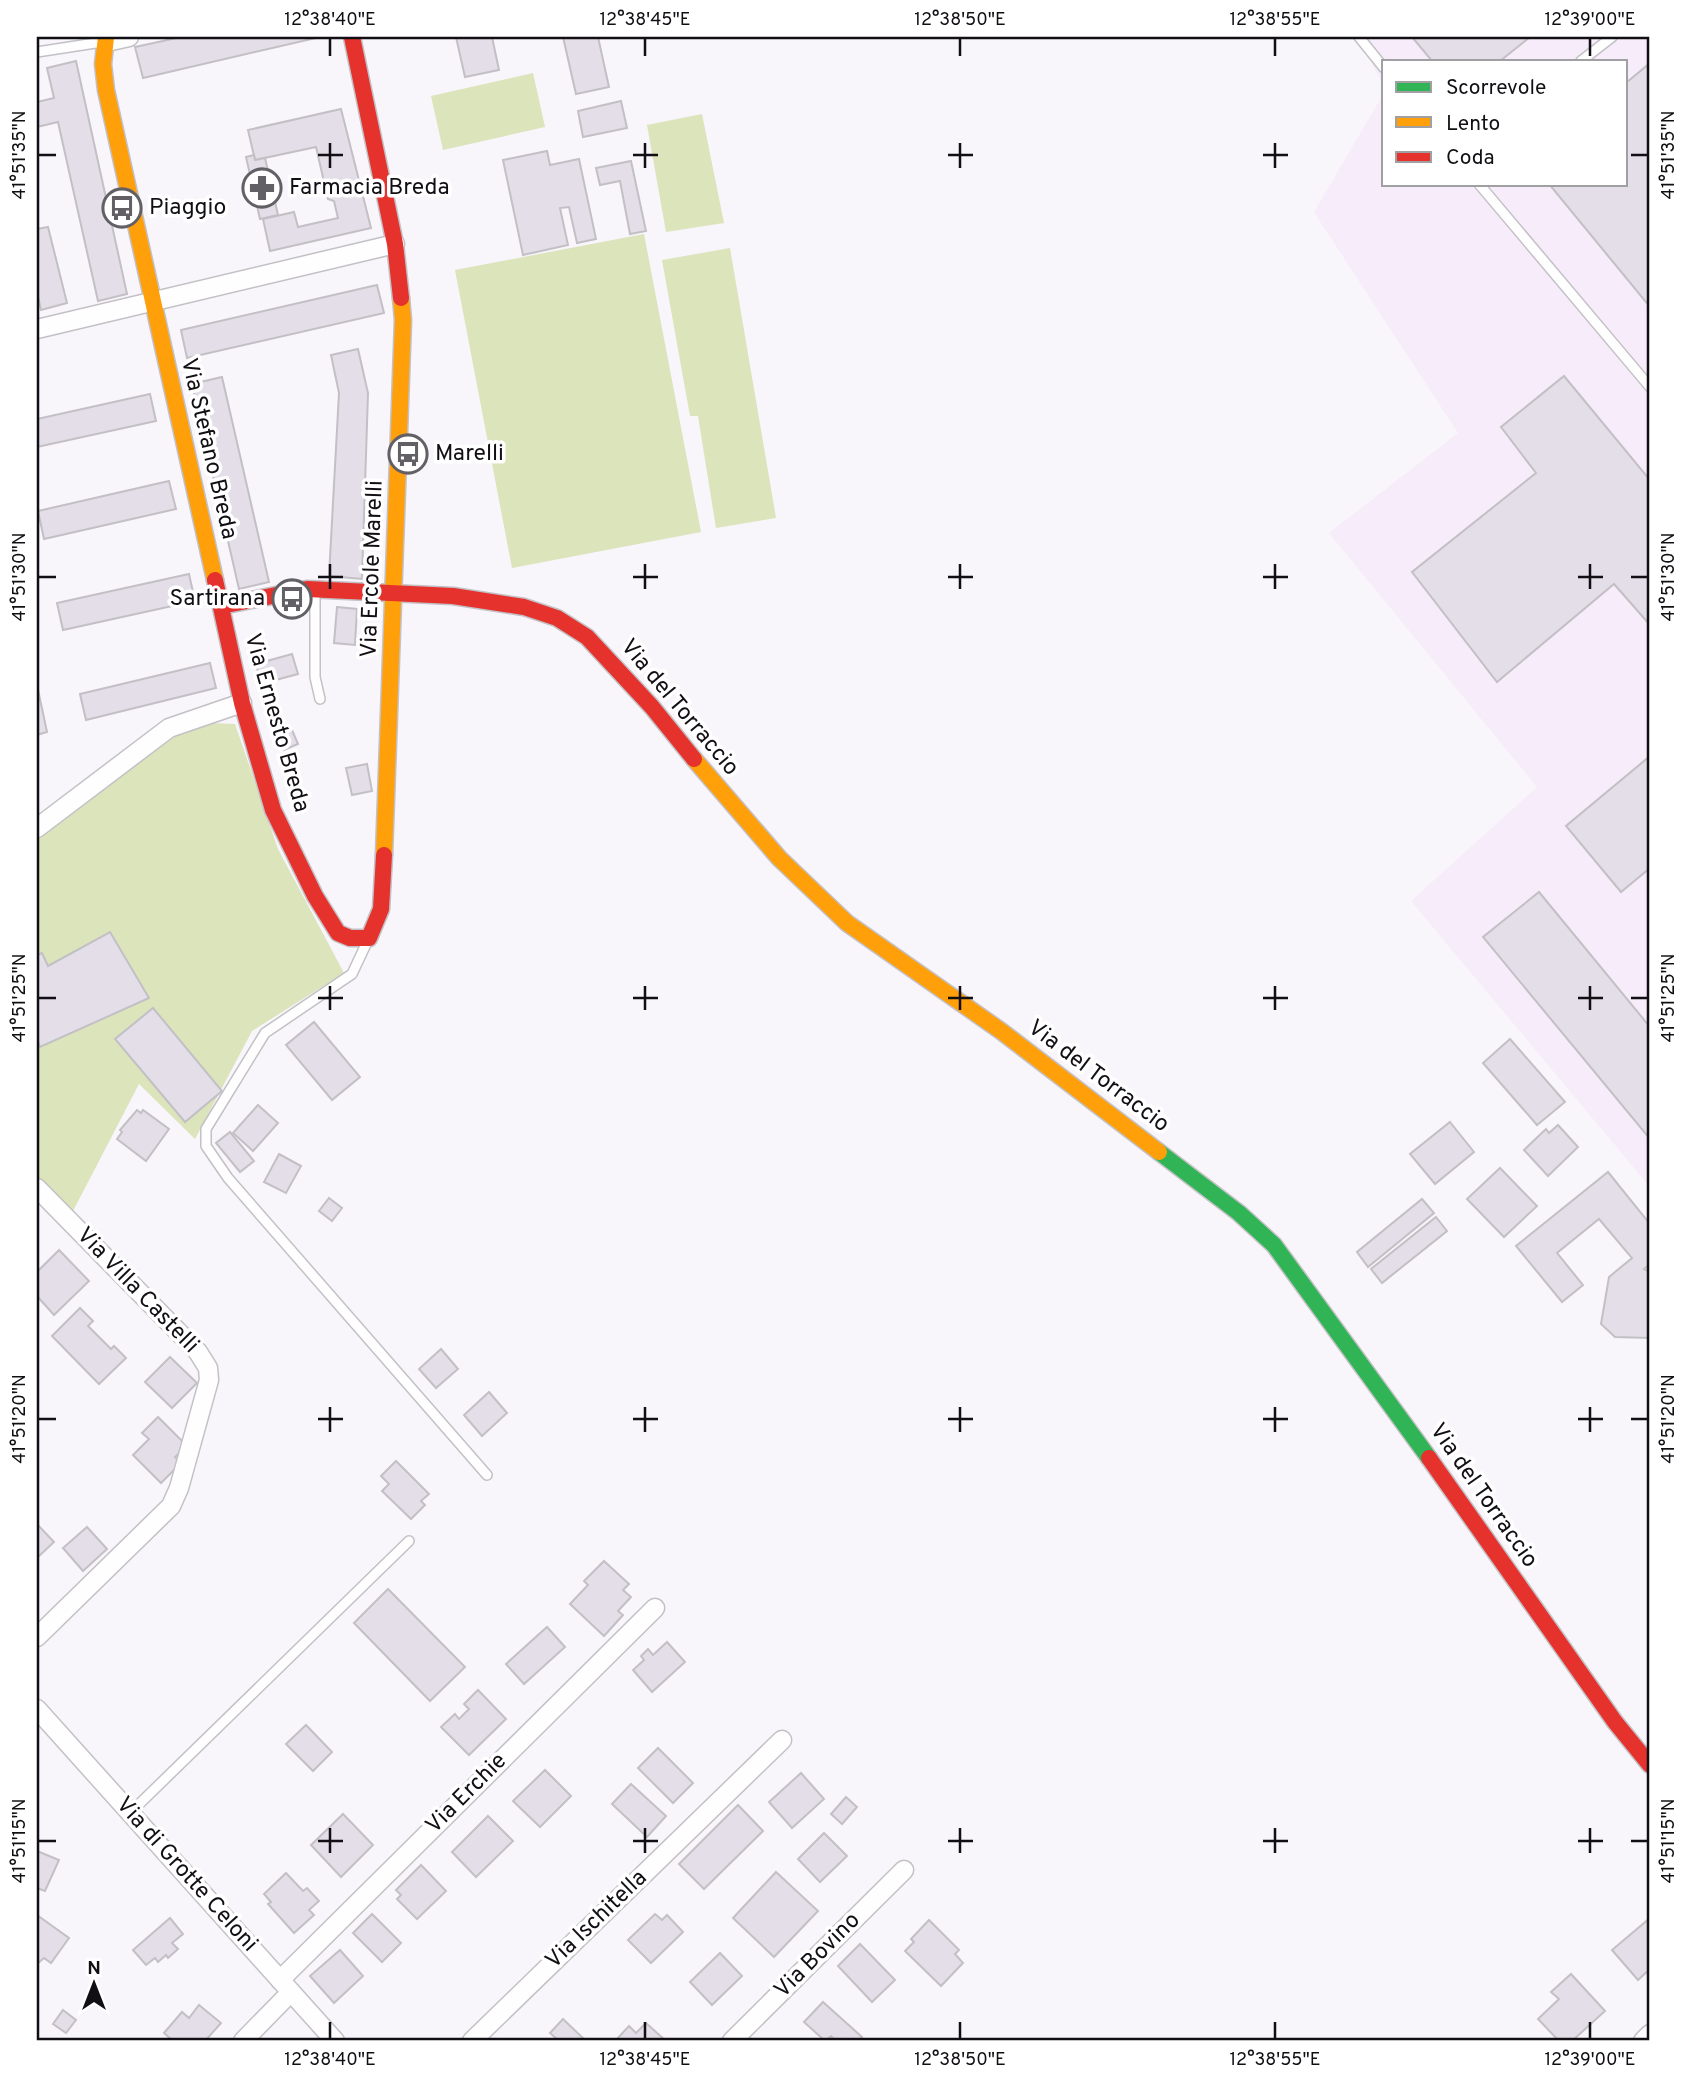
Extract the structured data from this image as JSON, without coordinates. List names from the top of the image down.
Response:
{
  "streets": {
    "street": [
      "Via Stefano Breda",
      "Via Ercole Marelli",
      "Via del Torraccio",
      "Via Ernesto Breda",
      "Via Villa Castelli",
      "Via Erchie",
      "Via di Grotte Celoni",
      "Via Ischitella",
      "Via Bovino"
    ]
  },
  "crossings": [
    ["Via Stefano Breda", "Via del Torraccio"],
    ["Via Stefano Breda", "Via Ernesto Breda"],
    ["Via Ercole Marelli", "Via del Torraccio"],
    ["Via Ercole Marelli", "Via Ernesto Breda"],
    ["Via del Torraccio", "Via Ernesto Breda"],
    ["Via Erchie", "Via di Grotte Celoni"]
  ],
  "places": {
    "pharmacy": ["Farmacia Breda"],
    "bus stop": ["Piaggio", "Marelli", "Sartirana"]
  },
  "legend": ["Scorrevole", "Lento", "Coda"],
  "north": "top",
  "coordinates": [
    "12°38'40\"E",
    "12°38'45\"E",
    "12°38'50\"E",
    "12°38'55\"E",
    "12°39'00\"E",
    "41°51'35\"N",
    "41°51'30\"N",
    "41°51'25\"N",
    "41°51'20\"N",
    "41°51'15\"N"
  ]
}
